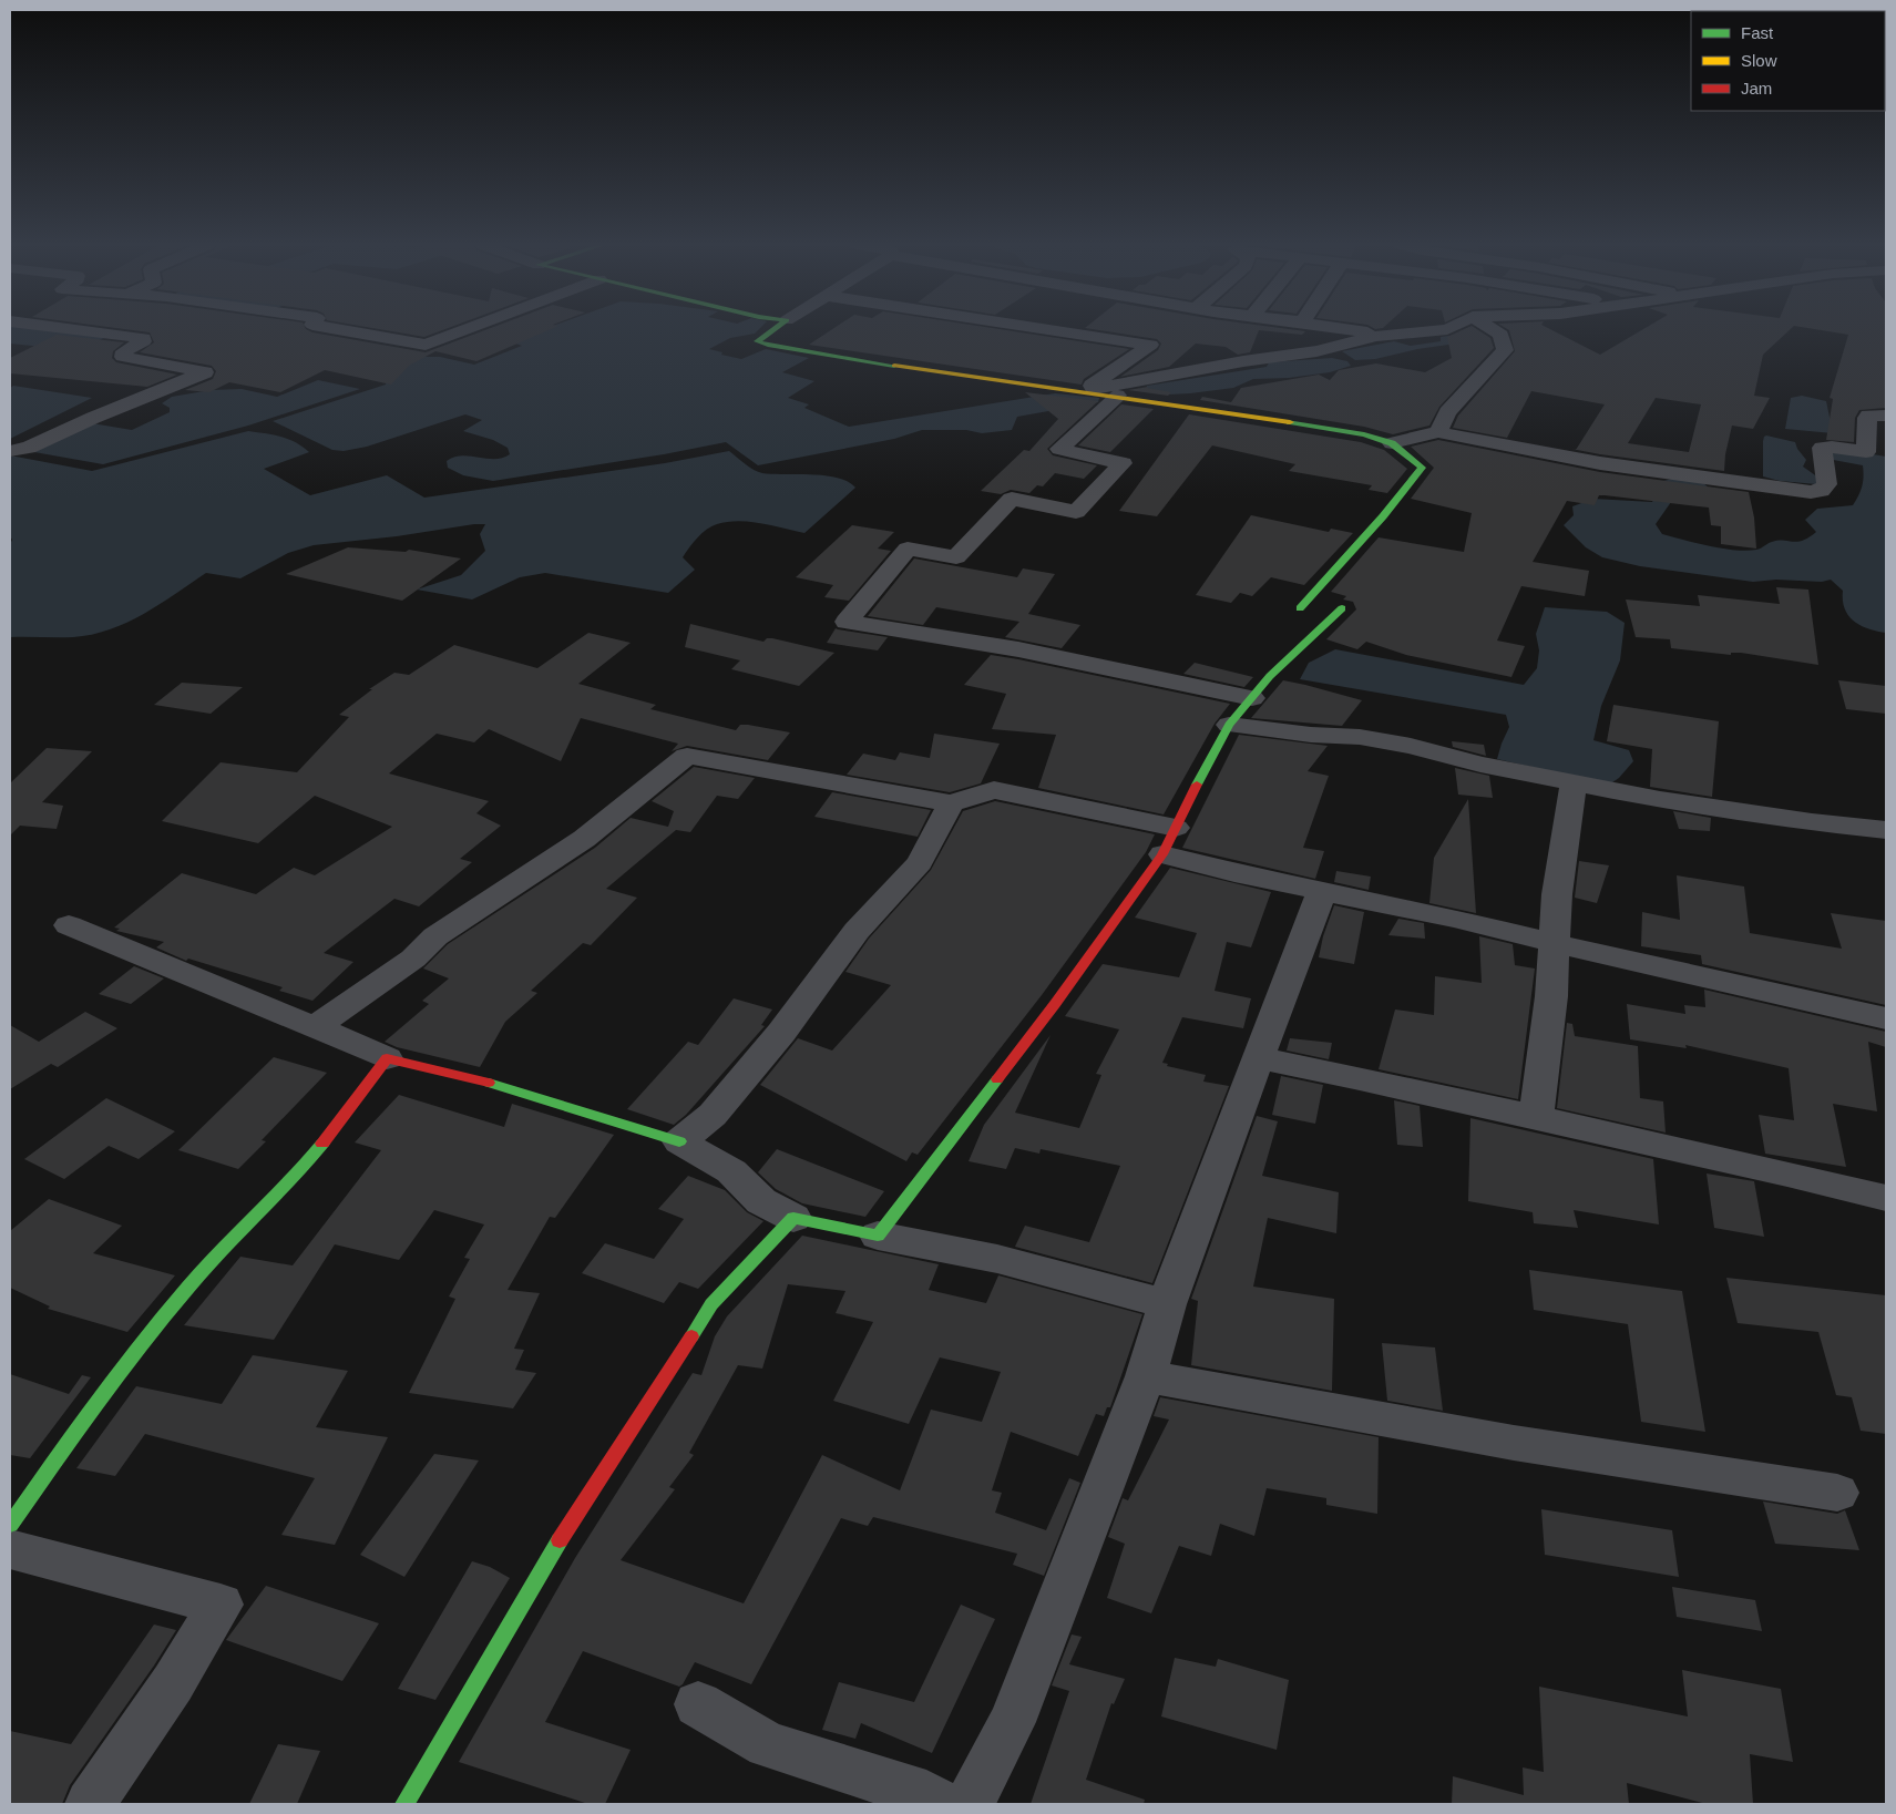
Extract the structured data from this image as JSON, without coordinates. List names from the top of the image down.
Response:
{
  "legend": ["Fast", "Slow", "Jam"]
}
